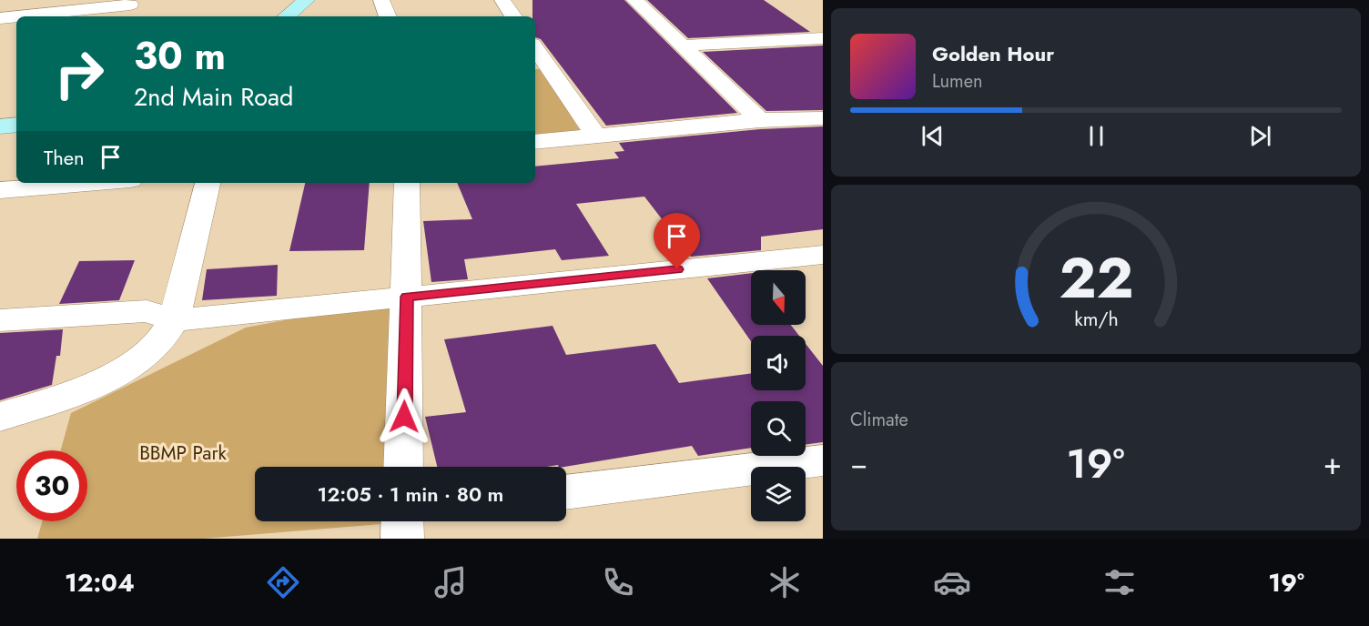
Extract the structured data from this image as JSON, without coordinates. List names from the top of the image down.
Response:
{
  "parks": ["BBMP Park"],
  "north": "bottom",
  "page": {
    "turn": ["30 m", "2nd Main Road"],
    "song": ["Golden Hour", "Lumen"],
    "then": "Then",
    "tile": "Climate",
    "heat": ["−", "19°", "+"],
    "limit": "30",
    "trip": "12:05 · 1 min · 80 m",
    "tabs": ["12:04", "19°"],
    "gauge": ["22", "km/h"]
  }
}
